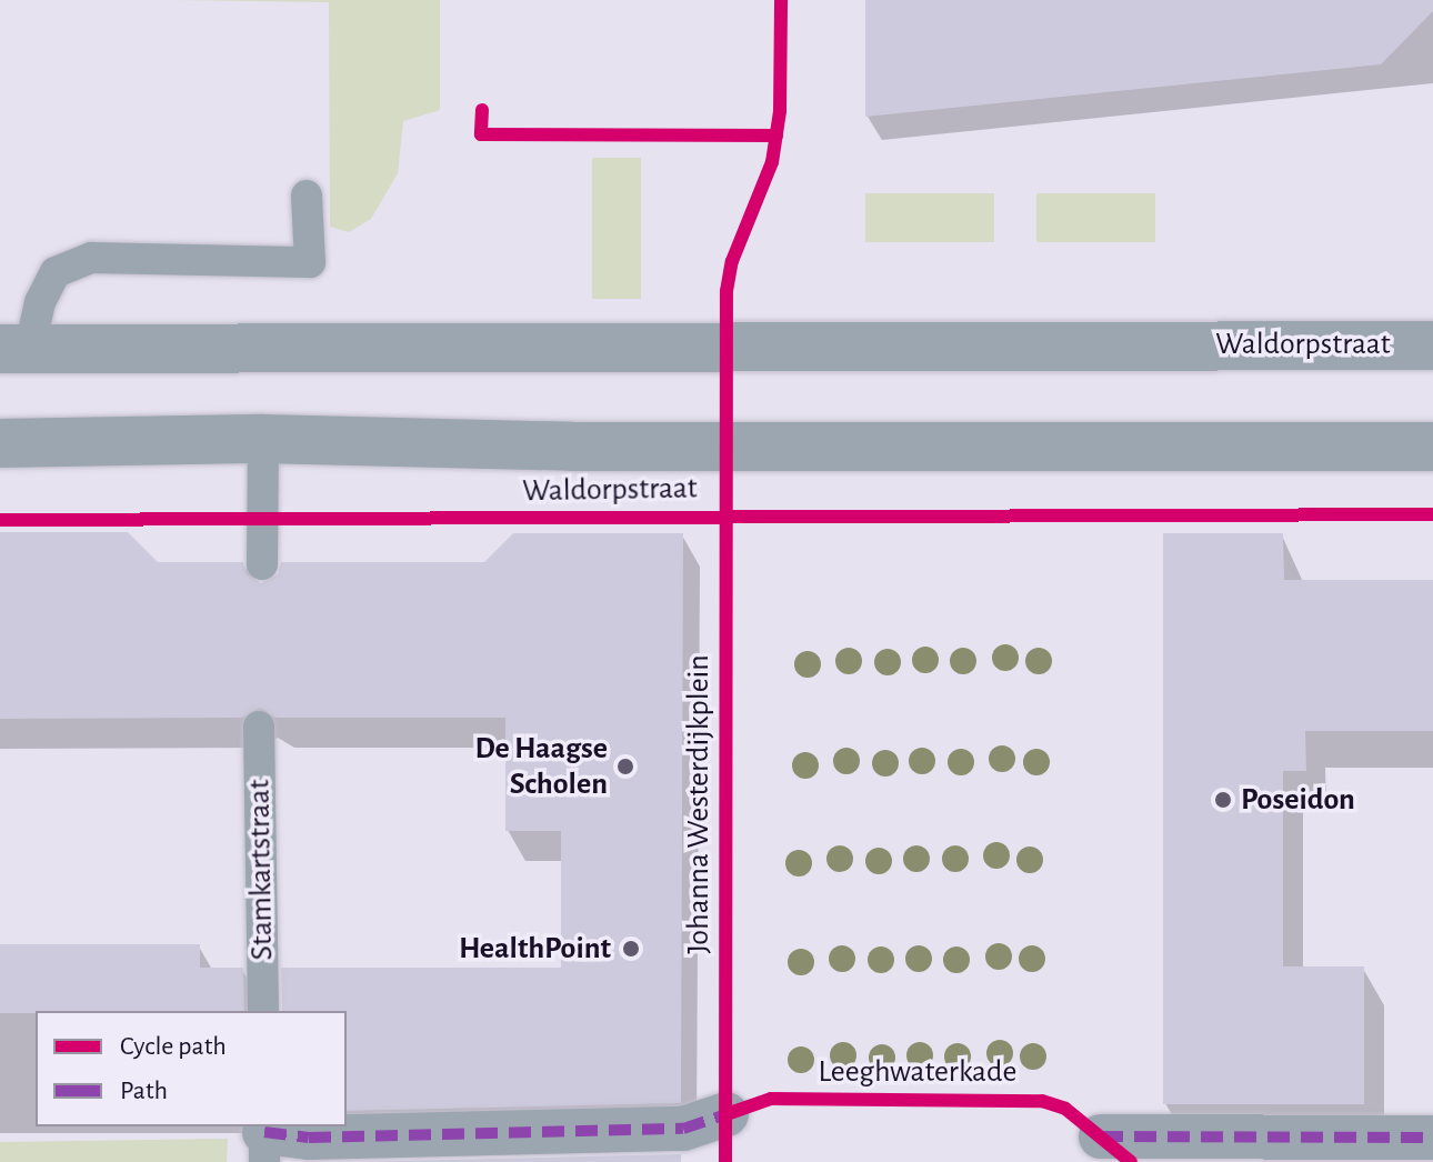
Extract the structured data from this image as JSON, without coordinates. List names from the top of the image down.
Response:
{
  "streets": {
    "street": ["Waldorpstraat"],
    "lane": ["Stamkartstraat"],
    "cycle path": ["Johanna Westerdijkplein", "Leeghwaterkade"]
  },
  "places": ["De Haagse Scholen", "Poseidon", "HealthPoint"],
  "legend": ["Cycle path", "Path"]
}
